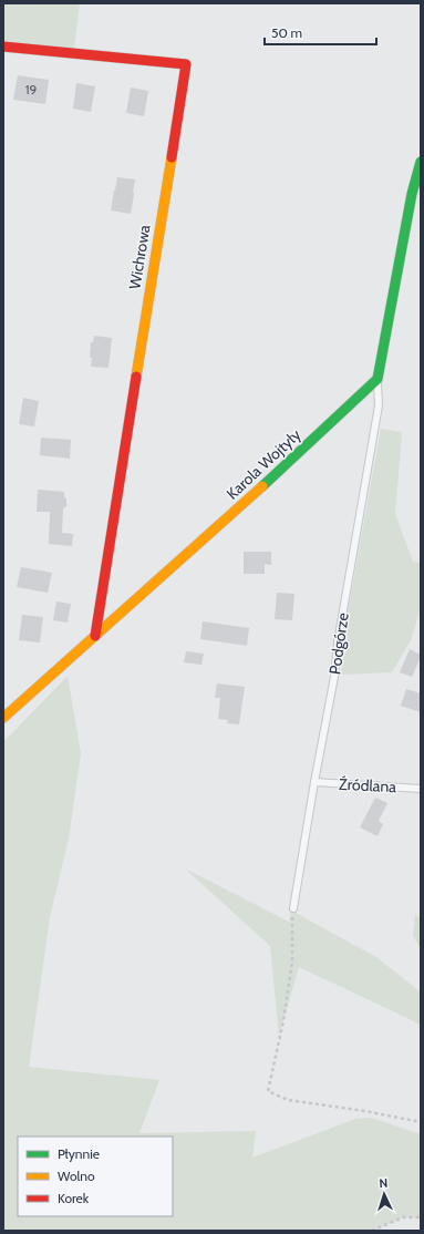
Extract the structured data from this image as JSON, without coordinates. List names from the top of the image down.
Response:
{
  "streets": {
    "street": ["Wichrowa", "Karola Wojtyły"],
    "lane": ["Podgórze", "Źródlana"]
  },
  "crossings": [
    ["Wichrowa", "Karola Wojtyły"],
    ["Karola Wojtyły", "Podgórze"],
    ["Podgórze", "Źródlana"]
  ],
  "house_numbers": ["19"],
  "legend": ["Płynnie", "Wolno", "Korek"],
  "scale_bar": "50 m",
  "north": "top"
}
